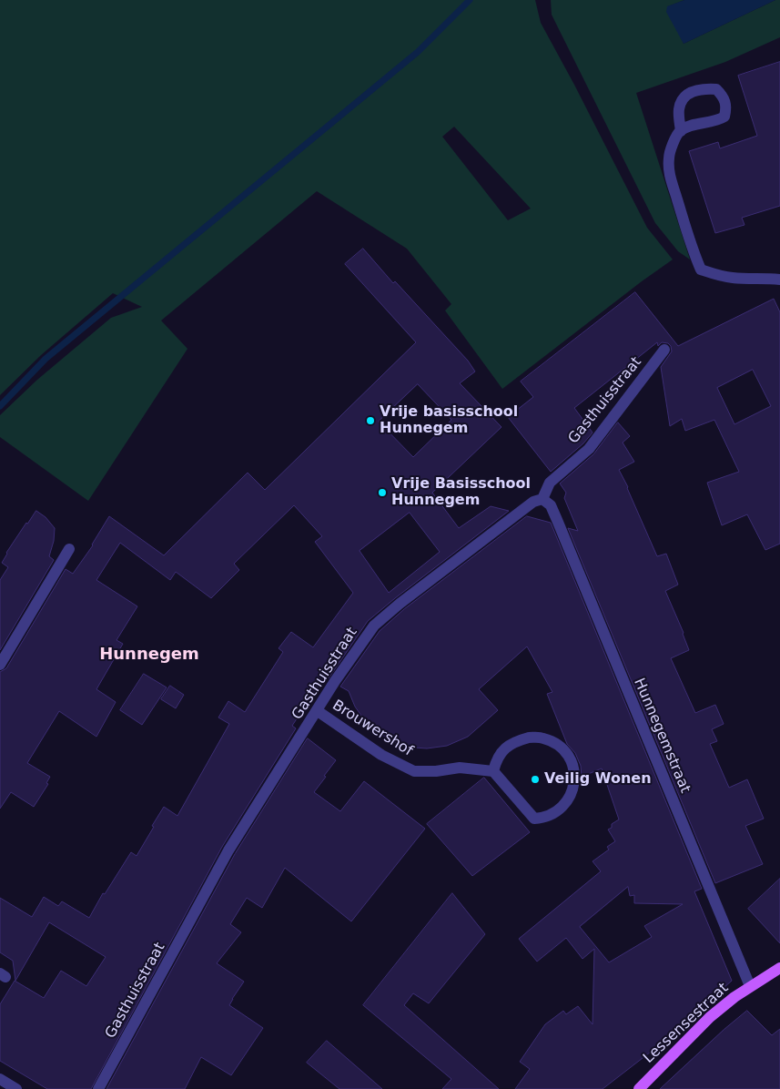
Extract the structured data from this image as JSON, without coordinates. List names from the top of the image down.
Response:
{
  "streets": {
    "main road": ["Lessensestraat"],
    "street": ["Gasthuisstraat", "Brouwershof", "Hunnegemstraat"]
  },
  "crossings": [
    ["Gasthuisstraat", "Brouwershof"],
    ["Gasthuisstraat", "Hunnegemstraat"],
    ["Hunnegemstraat", "Lessensestraat"]
  ],
  "districts": ["Hunnegem"],
  "places": ["Vrije basisschool Hunnegem", "Vrije Basisschool Hunnegem", "Veilig Wonen"]
}
